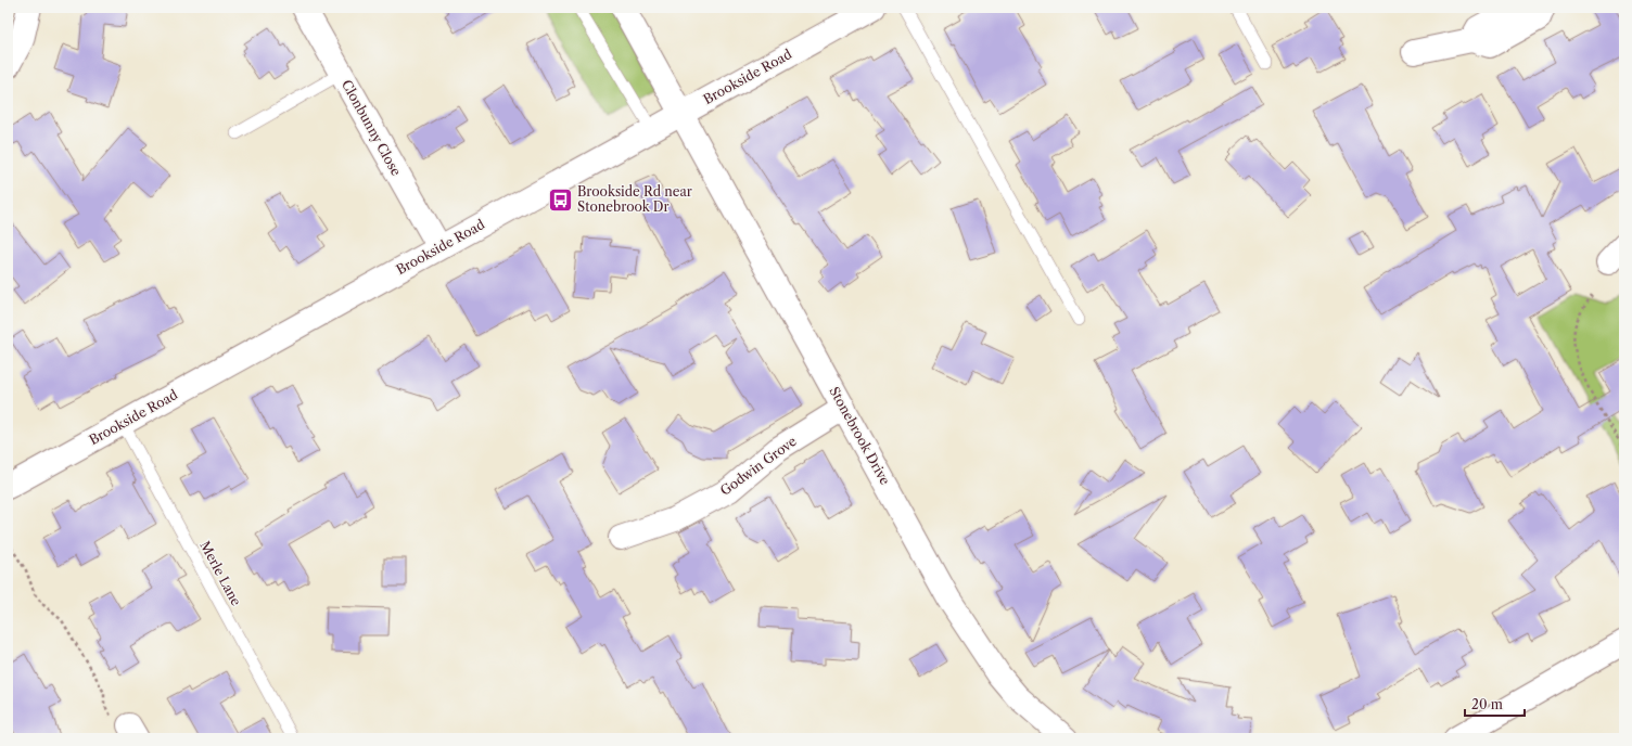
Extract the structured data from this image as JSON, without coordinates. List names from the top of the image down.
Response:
{
  "streets": {
    "street": [
      "Brookside Road",
      "Clonbunny Close",
      "Stonebrook Drive",
      "Godwin Grove"
    ],
    "lane": ["Merle Lane"]
  },
  "crossings": [
    ["Brookside Road", "Clonbunny Close"],
    ["Brookside Road", "Stonebrook Drive"],
    ["Brookside Road", "Merle Lane"],
    ["Stonebrook Drive", "Godwin Grove"]
  ],
  "places": {
    "bus stop": ["Brookside Rd near Stonebrook Dr"]
  },
  "scale_bar": "20 m"
}
